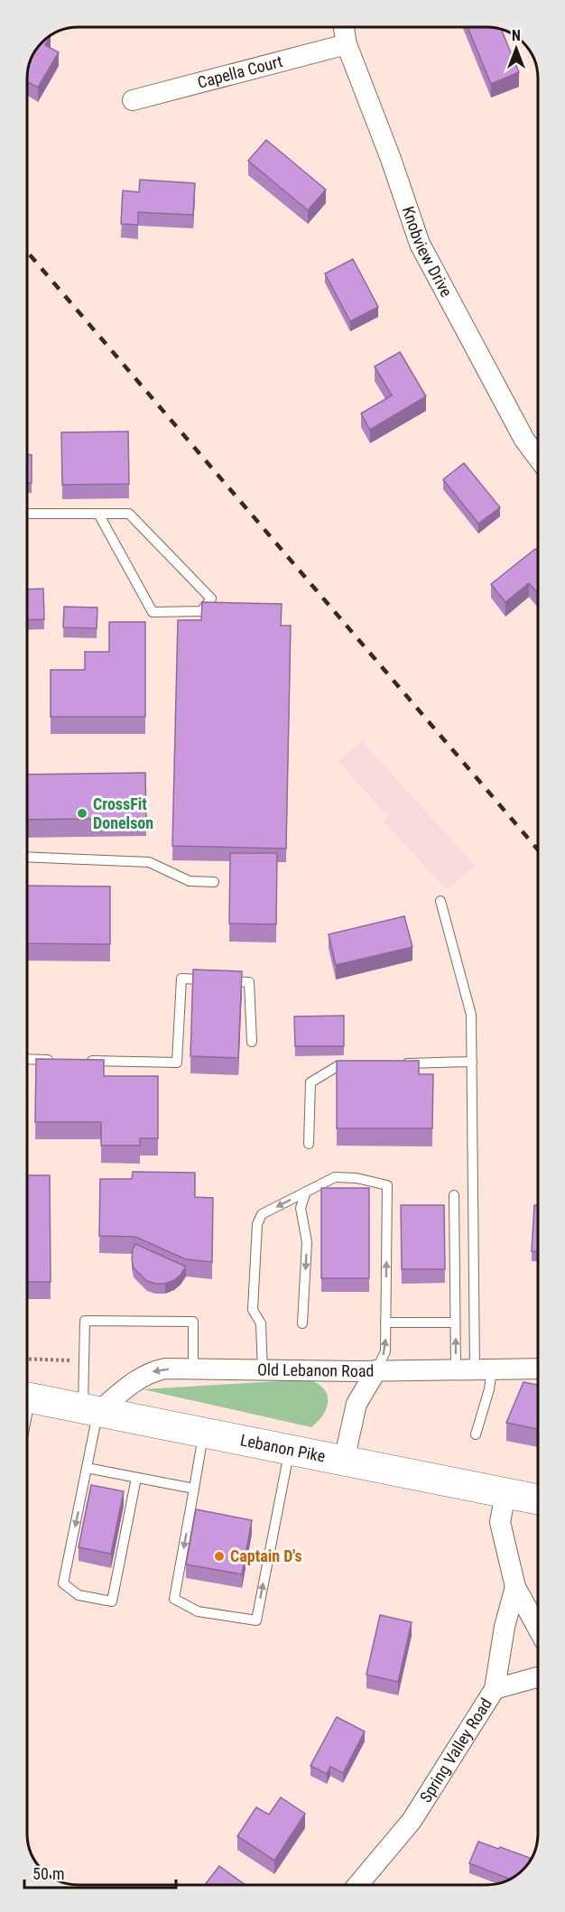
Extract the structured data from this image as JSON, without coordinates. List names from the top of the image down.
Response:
{
  "streets": {
    "main road": ["Lebanon Pike"],
    "street": [
      "Capella Court",
      "Knobview Drive",
      "Old Lebanon Road",
      "Spring Valley Road"
    ]
  },
  "crossings": [
    ["Capella Court", "Knobview Drive"],
    ["Old Lebanon Road", "Lebanon Pike"]
  ],
  "places": ["CrossFit Donelson", "Captain D's"],
  "scale_bar": "50 m",
  "north": "top"
}
